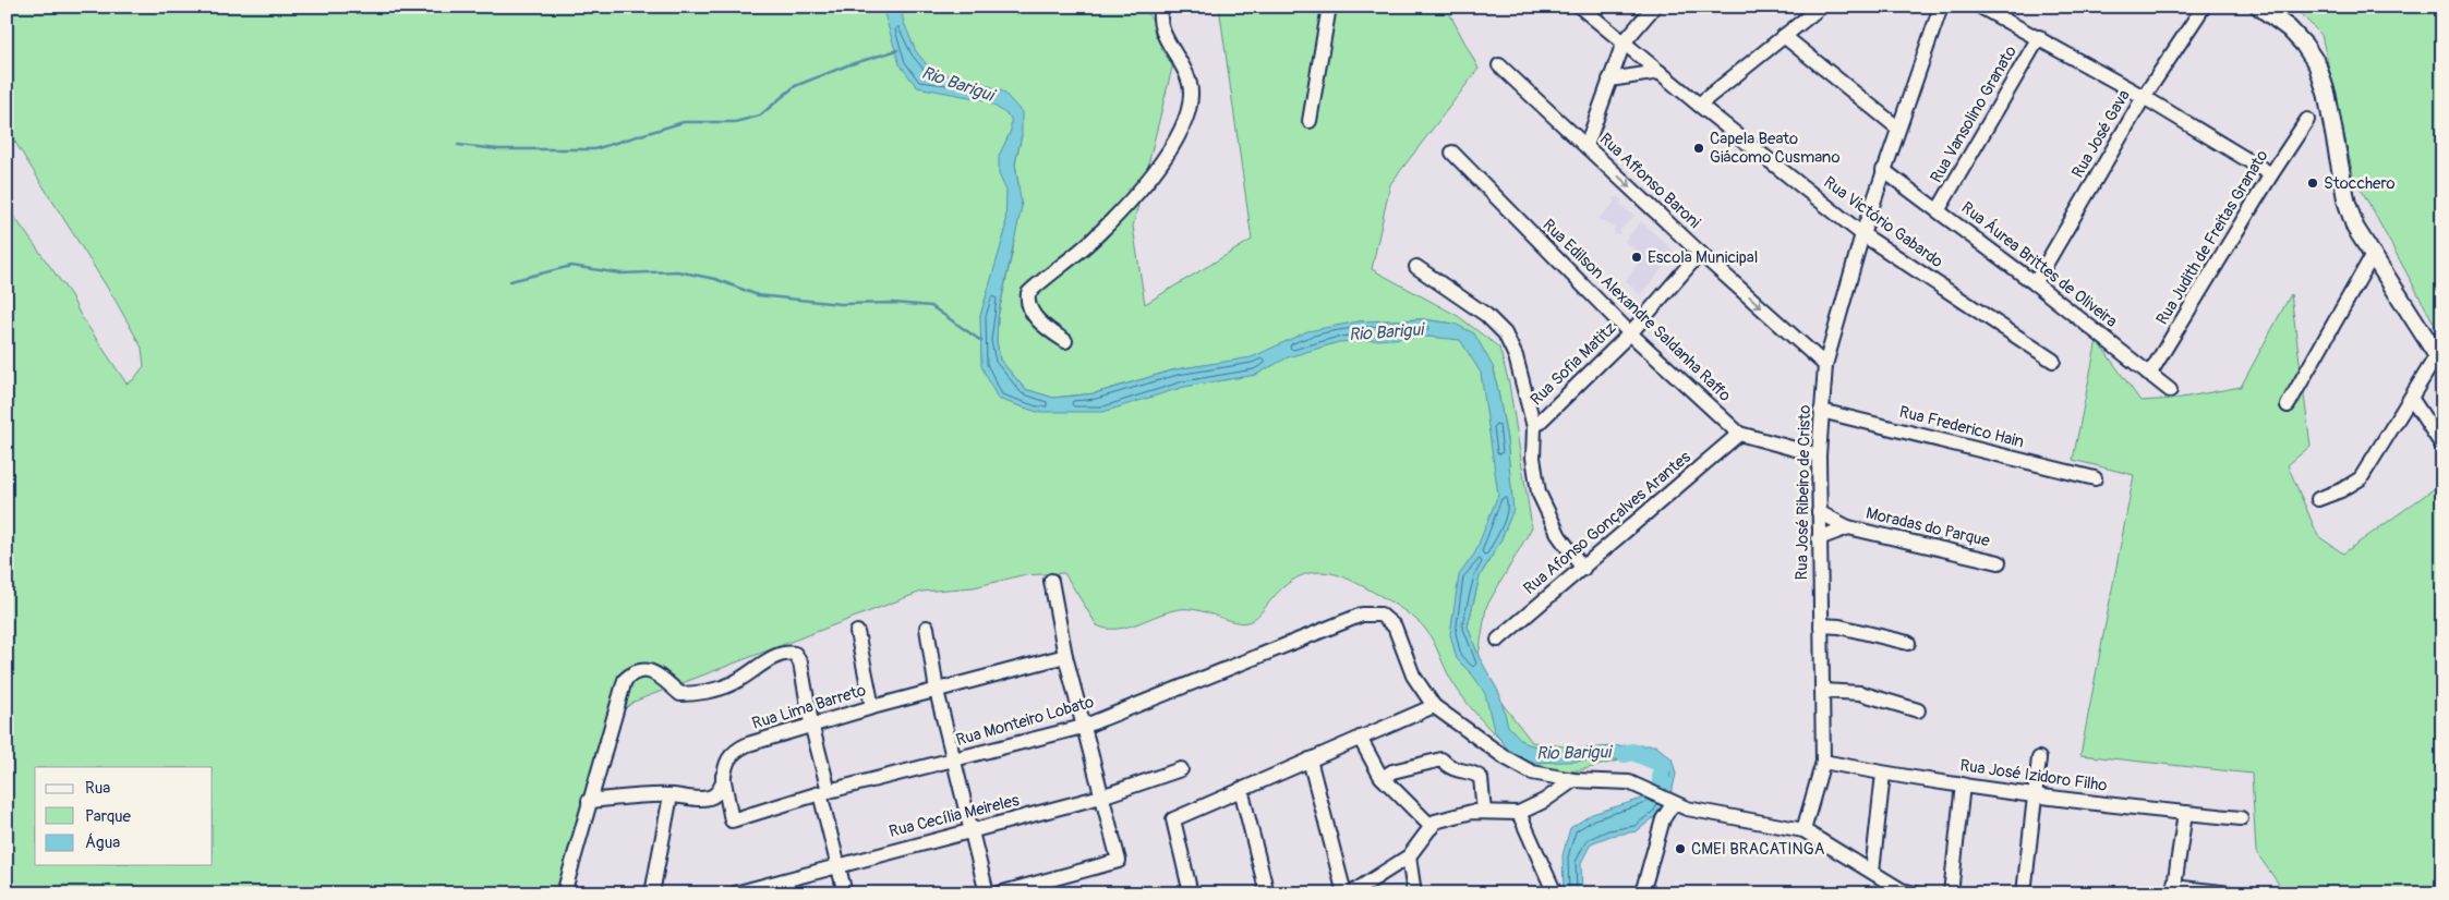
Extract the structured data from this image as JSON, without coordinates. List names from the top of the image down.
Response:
{
  "streets": {
    "street": [
      "Rua Vansolino Granato",
      "Rua José Gava",
      "Rua Affonso Baroni",
      "Rua Victório Gabardo",
      "Rua Judith de Freitas Granato",
      "Rua Áurea Brittes de Oliveira",
      "Rua Edilson Alexandre Saldanha Raffo",
      "Rua Sofia Matitz",
      "Rua Frederico Hain",
      "Rua José Ribeiro de Cristo",
      "Rua Afonso Gonçalves Arantes",
      "Moradas do Parque",
      "Rua Lima Barreto",
      "Rua Monteiro Lobato",
      "Rua José Izidoro Filho",
      "Rua Cecília Meireles"
    ]
  },
  "crossings": [
    ["Rua Vansolino Granato", "Rua Áurea Brittes de Oliveira"],
    ["Rua José Gava", "Rua Áurea Brittes de Oliveira"],
    ["Rua Affonso Baroni", "Rua Sofia Matitz"],
    ["Rua Affonso Baroni", "Rua José Ribeiro de Cristo"],
    ["Rua Victório Gabardo", "Rua José Ribeiro de Cristo"],
    ["Rua Judith de Freitas Granato", "Rua Áurea Brittes de Oliveira"],
    ["Rua Áurea Brittes de Oliveira", "Rua José Ribeiro de Cristo"],
    ["Rua Edilson Alexandre Saldanha Raffo", "Rua Sofia Matitz"],
    ["Rua Edilson Alexandre Saldanha Raffo", "Rua José Ribeiro de Cristo"],
    ["Rua Edilson Alexandre Saldanha Raffo", "Rua Afonso Gonçalves Arantes"],
    ["Rua Frederico Hain", "Rua José Ribeiro de Cristo"],
    ["Rua José Ribeiro de Cristo", "Moradas do Parque"],
    ["Rua José Ribeiro de Cristo", "Rua José Izidoro Filho"],
    ["Rua Lima Barreto", "Rua Monteiro Lobato"]
  ],
  "one_way": ["Rua Affonso Baroni"],
  "water": ["Rio Barigui"],
  "places": [
    "Capela Beato Giácomo Cusmano",
    "Stocchero",
    "Escola Municipal",
    "CMEI BRACATINGA"
  ],
  "legend": ["Rua", "Parque", "Água"]
}
